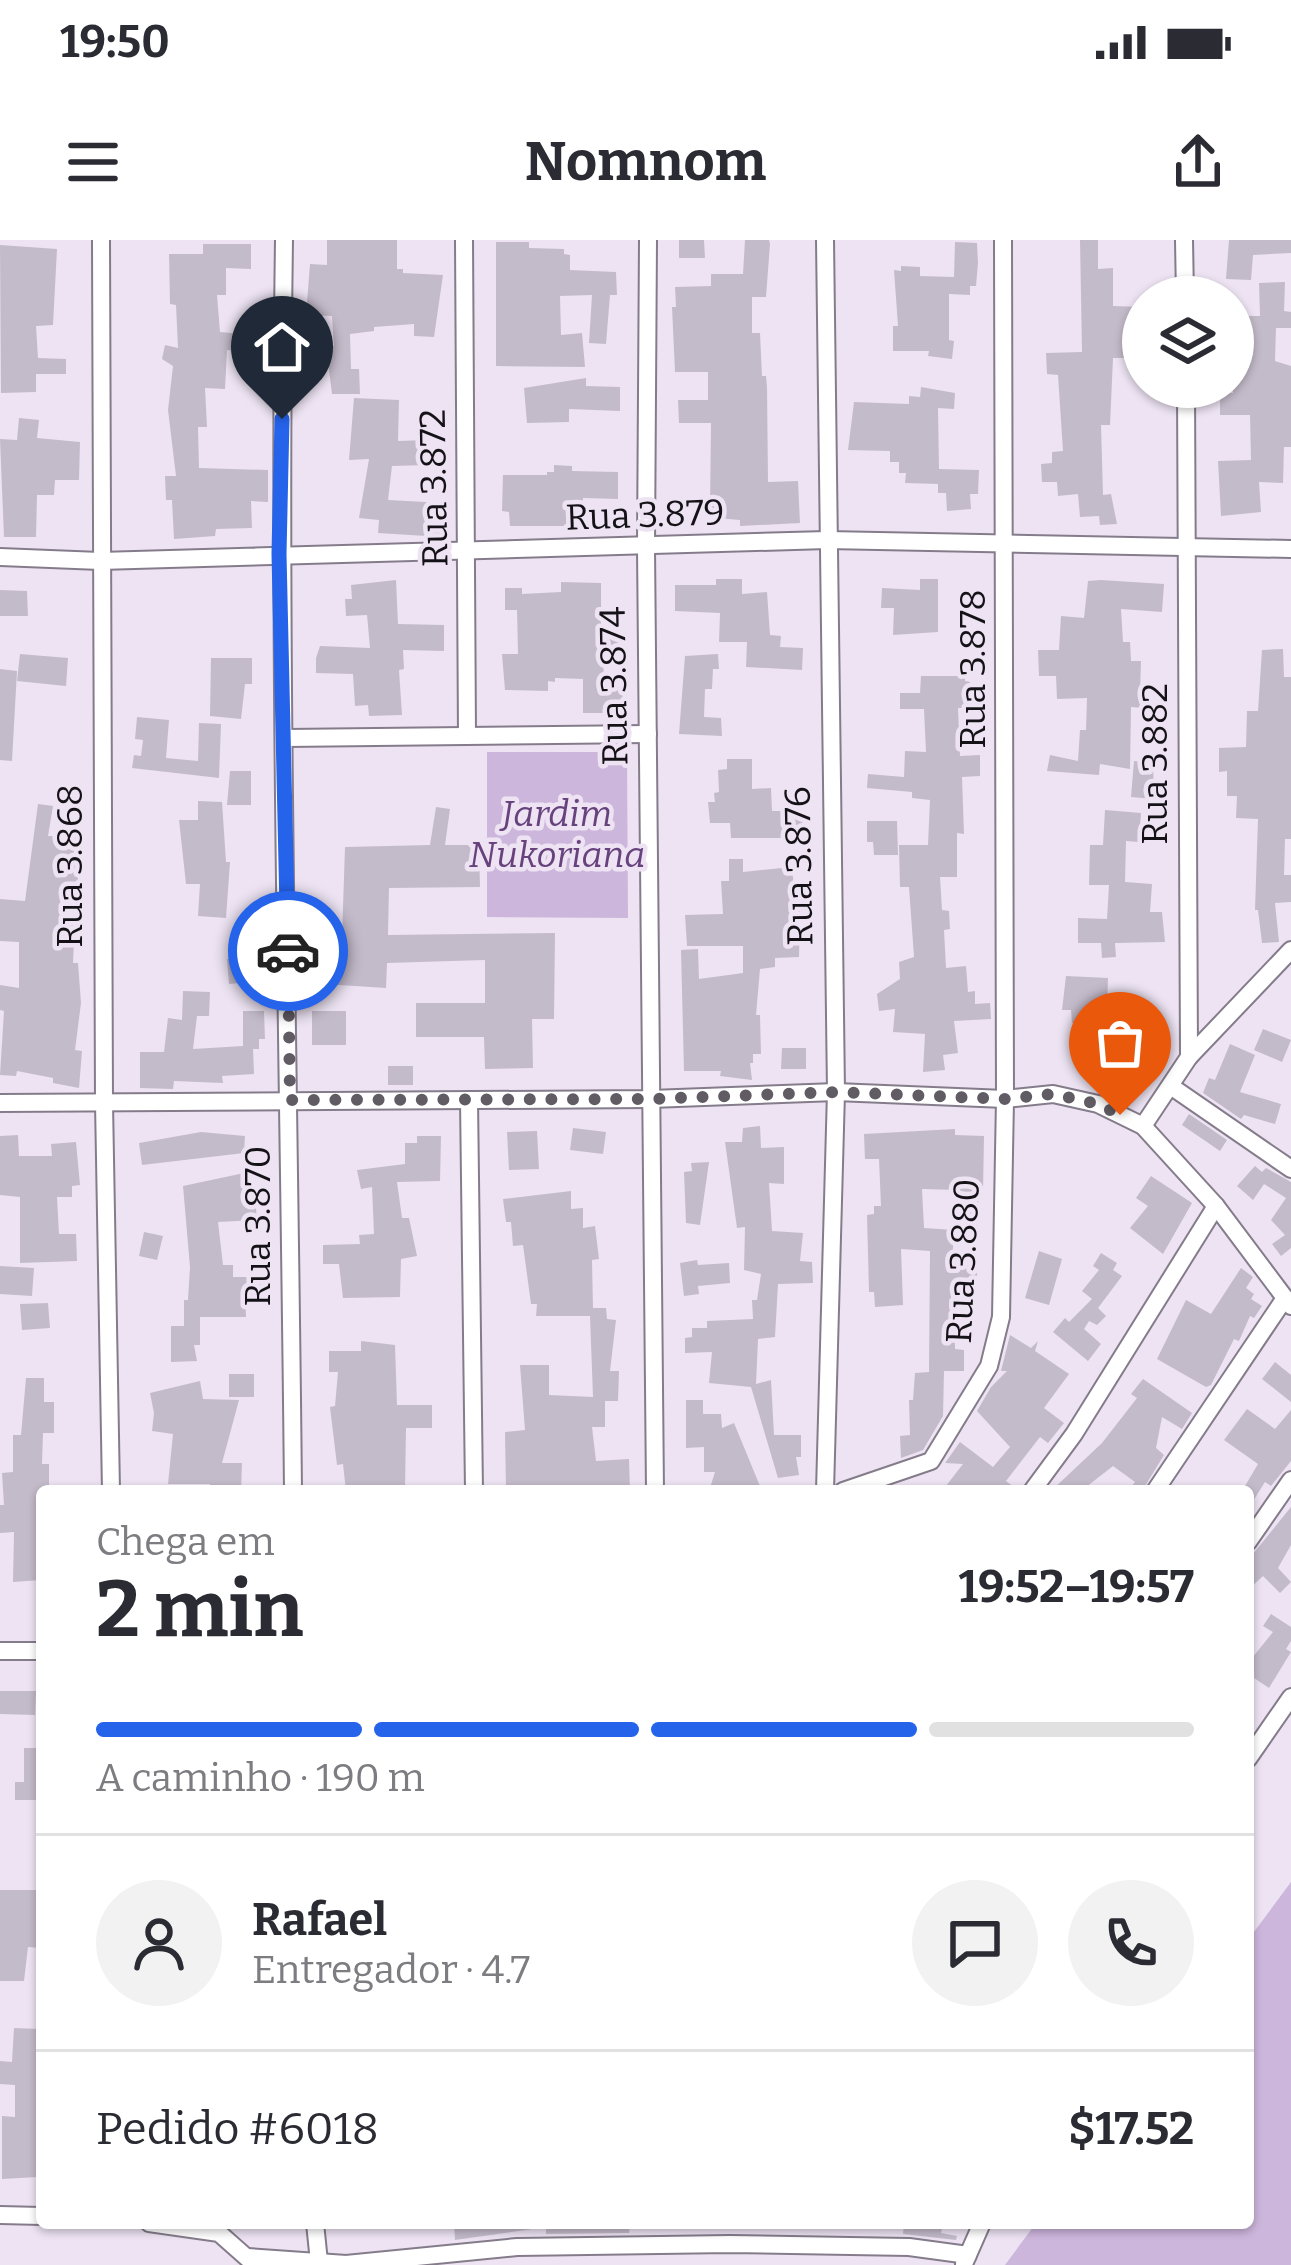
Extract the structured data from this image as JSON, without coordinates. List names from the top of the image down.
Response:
{
  "streets": {
    "street": [
      "Rua 3.872",
      "Rua 3.879",
      "Rua 3.878",
      "Rua 3.874",
      "Rua 3.882",
      "Rua 3.868",
      "Rua 3.876",
      "Rua 3.870",
      "Rua 3.880"
    ]
  },
  "crossings": [
    ["Rua 3.872", "Rua 3.879"],
    ["Rua 3.879", "Rua 3.878"],
    ["Rua 3.879", "Rua 3.874"],
    ["Rua 3.879", "Rua 3.882"],
    ["Rua 3.879", "Rua 3.868"],
    ["Rua 3.879", "Rua 3.876"],
    ["Rua 3.879", "Rua 3.870"],
    ["Rua 3.878", "Rua 3.880"]
  ],
  "parks": ["Jardim Nukoriana"],
  "page": {
    "status": "19:50",
    "header": "Nomnom",
    "heading": ["2 min", "Chega em", "19:52–19:57"],
    "panel": [
      "Rafael",
      "Entregador · 4.7",
      "Pedido #6018",
      "$17.52"
    ],
    "bar": "A caminho · 190 m"
  }
}
